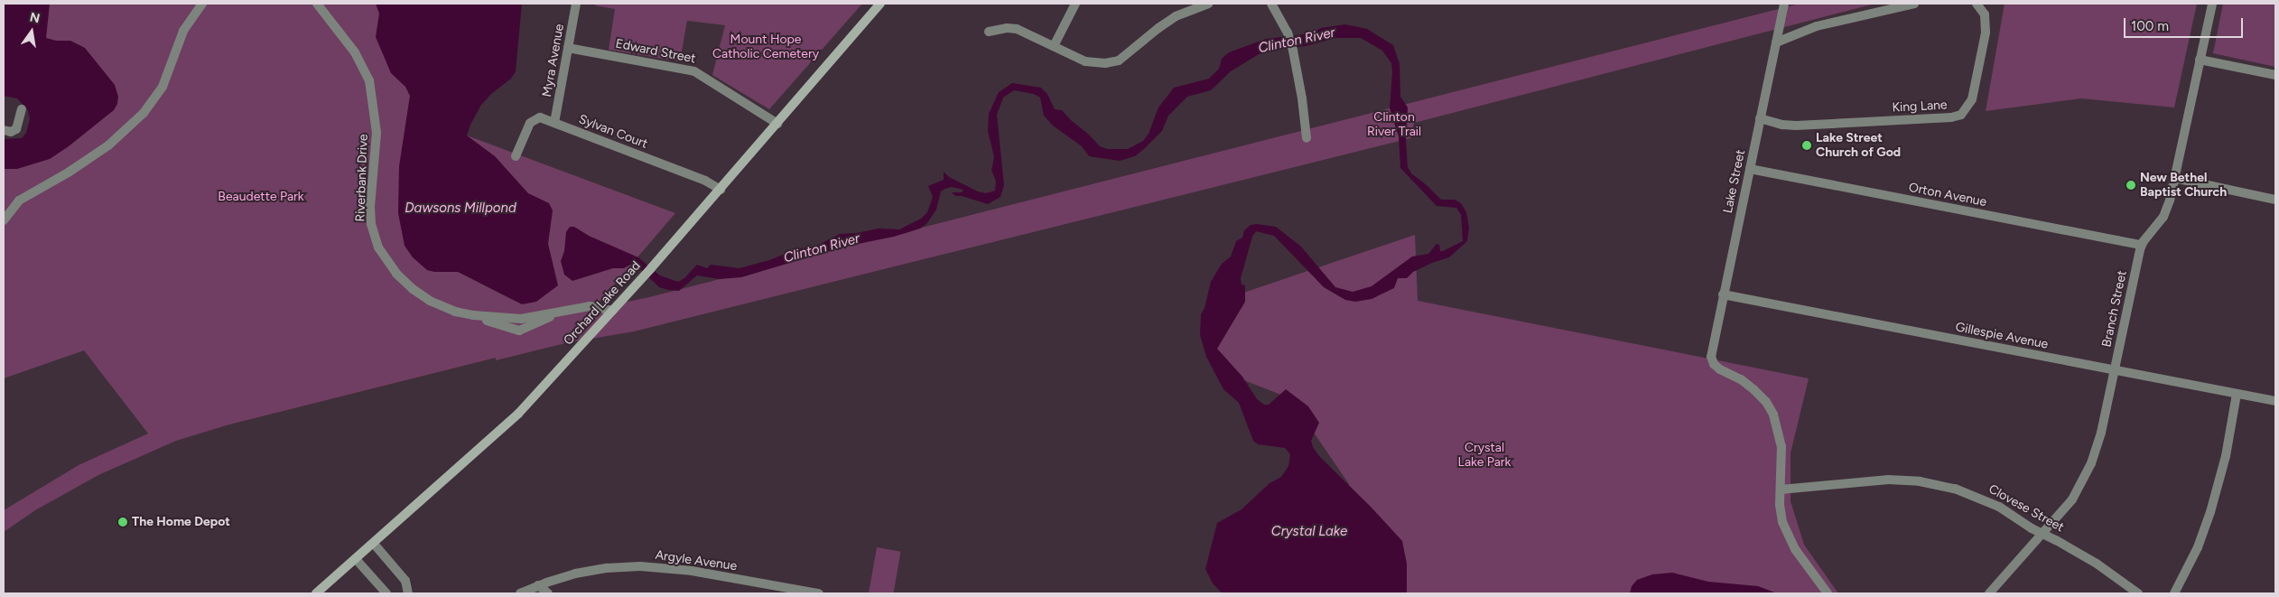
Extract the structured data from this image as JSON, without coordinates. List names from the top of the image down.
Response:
{
  "streets": {
    "main road": ["Orchard Lake Road"],
    "street": [
      "Edward Street",
      "Myra Avenue",
      "King Lane",
      "Sylvan Court",
      "Riverbank Drive",
      "Lake Street",
      "Orton Avenue",
      "Branch Street",
      "Gillespie Avenue",
      "Clovese Street",
      "Argyle Avenue"
    ]
  },
  "crossings": [
    ["Edward Street", "Myra Avenue"],
    ["Edward Street", "Orchard Lake Road"],
    ["Myra Avenue", "Sylvan Court"],
    ["King Lane", "Lake Street"],
    ["Sylvan Court", "Orchard Lake Road"],
    ["Riverbank Drive", "Orchard Lake Road"],
    ["Lake Street", "Orton Avenue"],
    ["Lake Street", "Gillespie Avenue"],
    ["Lake Street", "Clovese Street"],
    ["Orton Avenue", "Branch Street"],
    ["Branch Street", "Gillespie Avenue"],
    ["Branch Street", "Clovese Street"]
  ],
  "water": ["Clinton River", "Dawsons Millpond", "Crystal Lake"],
  "parks": [
    "Mount Hope Catholic Cemetery",
    "Clinton River Trail",
    "Beaudette Park",
    "Crystal Lake Park"
  ],
  "places": ["Lake Street Church of God", "New Bethel Baptist Church", "The Home Depot"],
  "scale_bar": "100 m",
  "north": "top"
}
